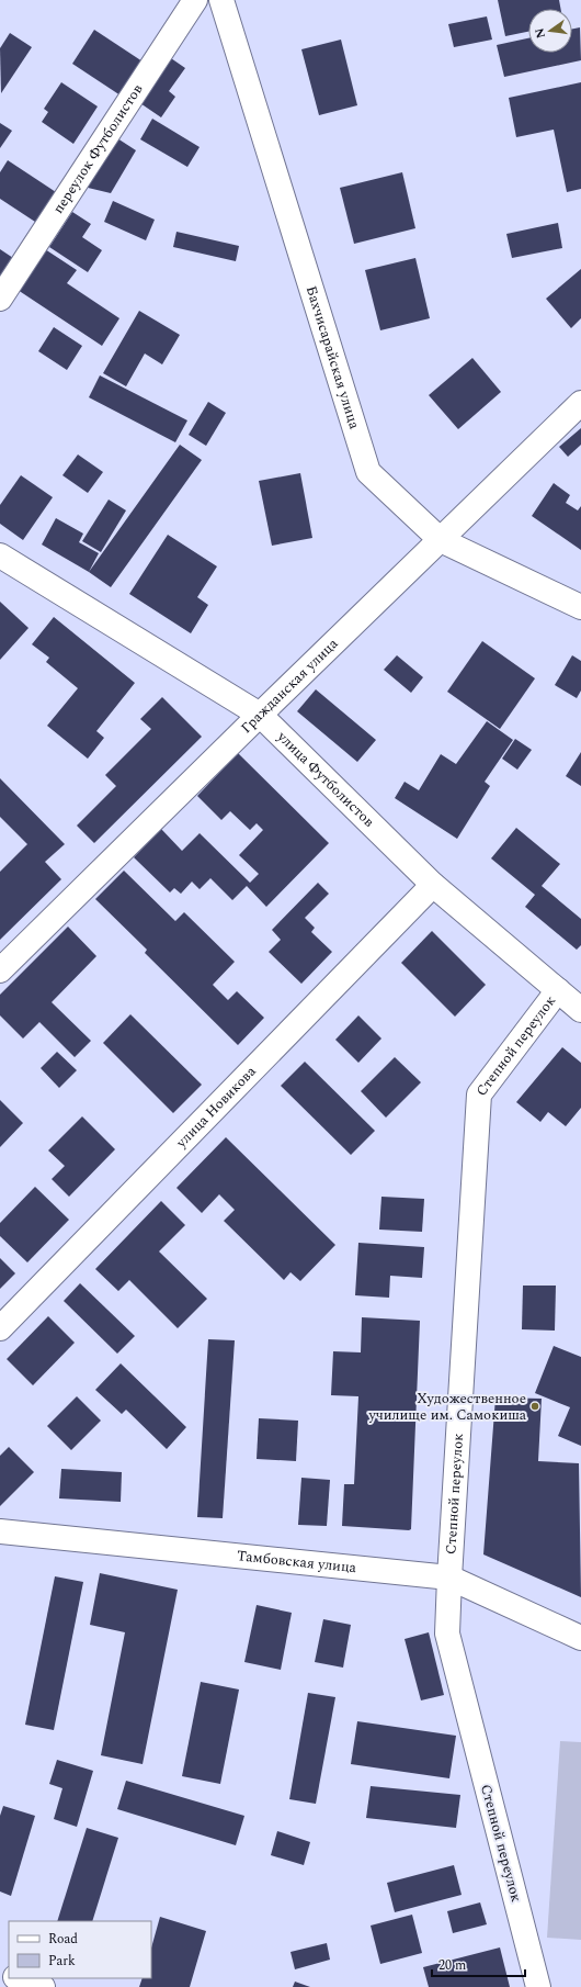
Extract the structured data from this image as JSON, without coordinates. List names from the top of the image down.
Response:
{
  "streets": {
    "street": [
      "переулок Футболистов",
      "Бахчисарайская улица",
      "Гражданская улица",
      "улица Футболистов",
      "Степной переулок",
      "улица Новикова",
      "Тамбовская улица"
    ]
  },
  "crossings": [
    ["Бахчисарайская улица", "Гражданская улица"],
    ["Гражданская улица", "улица Футболистов"],
    ["улица Футболистов", "Степной переулок"],
    ["улица Футболистов", "улица Новикова"],
    ["Степной переулок", "Тамбовская улица"]
  ],
  "places": ["Художественное училище им. Самокиша"],
  "legend": ["Road", "Park"],
  "scale_bar": "20 m",
  "north": "left"
}
